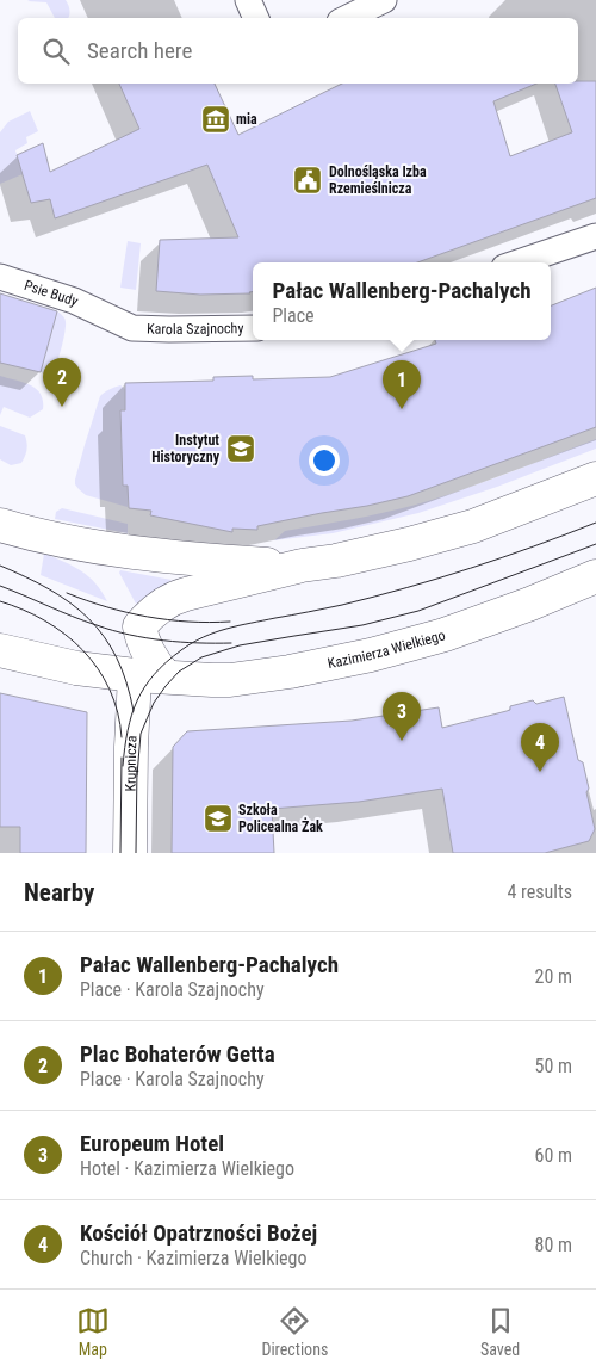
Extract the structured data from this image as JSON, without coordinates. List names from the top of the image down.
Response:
{
  "streets": {
    "main road": ["Kazimierza Wielkiego", "Krupnicza"],
    "street": ["Psie Budy", "Karola Szajnochy"]
  },
  "crossings": [
    ["Psie Budy", "Karola Szajnochy"],
    ["Kazimierza Wielkiego", "Krupnicza"]
  ],
  "places": {
    "museum": ["mia"],
    "public building": ["Dolnośląska Izba Rzemieślnicza"],
    "school or university": ["Instytut Historyczny", "Szkoła Policealna Żak"]
  },
  "page": {
    "search": "Search here",
    "popup": ["Pałac Wallenberg-Pachalych", "Place"],
    "pins": [
      "2",
      "1",
      "3",
      "4"
    ],
    "heading": ["Nearby", "4 results"],
    "list": [
      {
        "mark": "1",
        "name": "Pałac Wallenberg-Pachalych",
        "note": "Place · Karola Szajnochy",
        "value": "20 m"
      },
      {
        "mark": "2",
        "name": "Plac Bohaterów Getta",
        "note": "Place · Karola Szajnochy",
        "value": "50 m"
      },
      {
        "mark": "3",
        "name": "Europeum Hotel",
        "note": "Hotel · Kazimierza Wielkiego",
        "value": "60 m"
      },
      {
        "mark": "4",
        "name": "Kościół Opatrzności Bożej",
        "note": "Church · Kazimierza Wielkiego",
        "value": "80 m"
      }
    ],
    "nav": ["Map", "Directions", "Saved"]
  }
}
